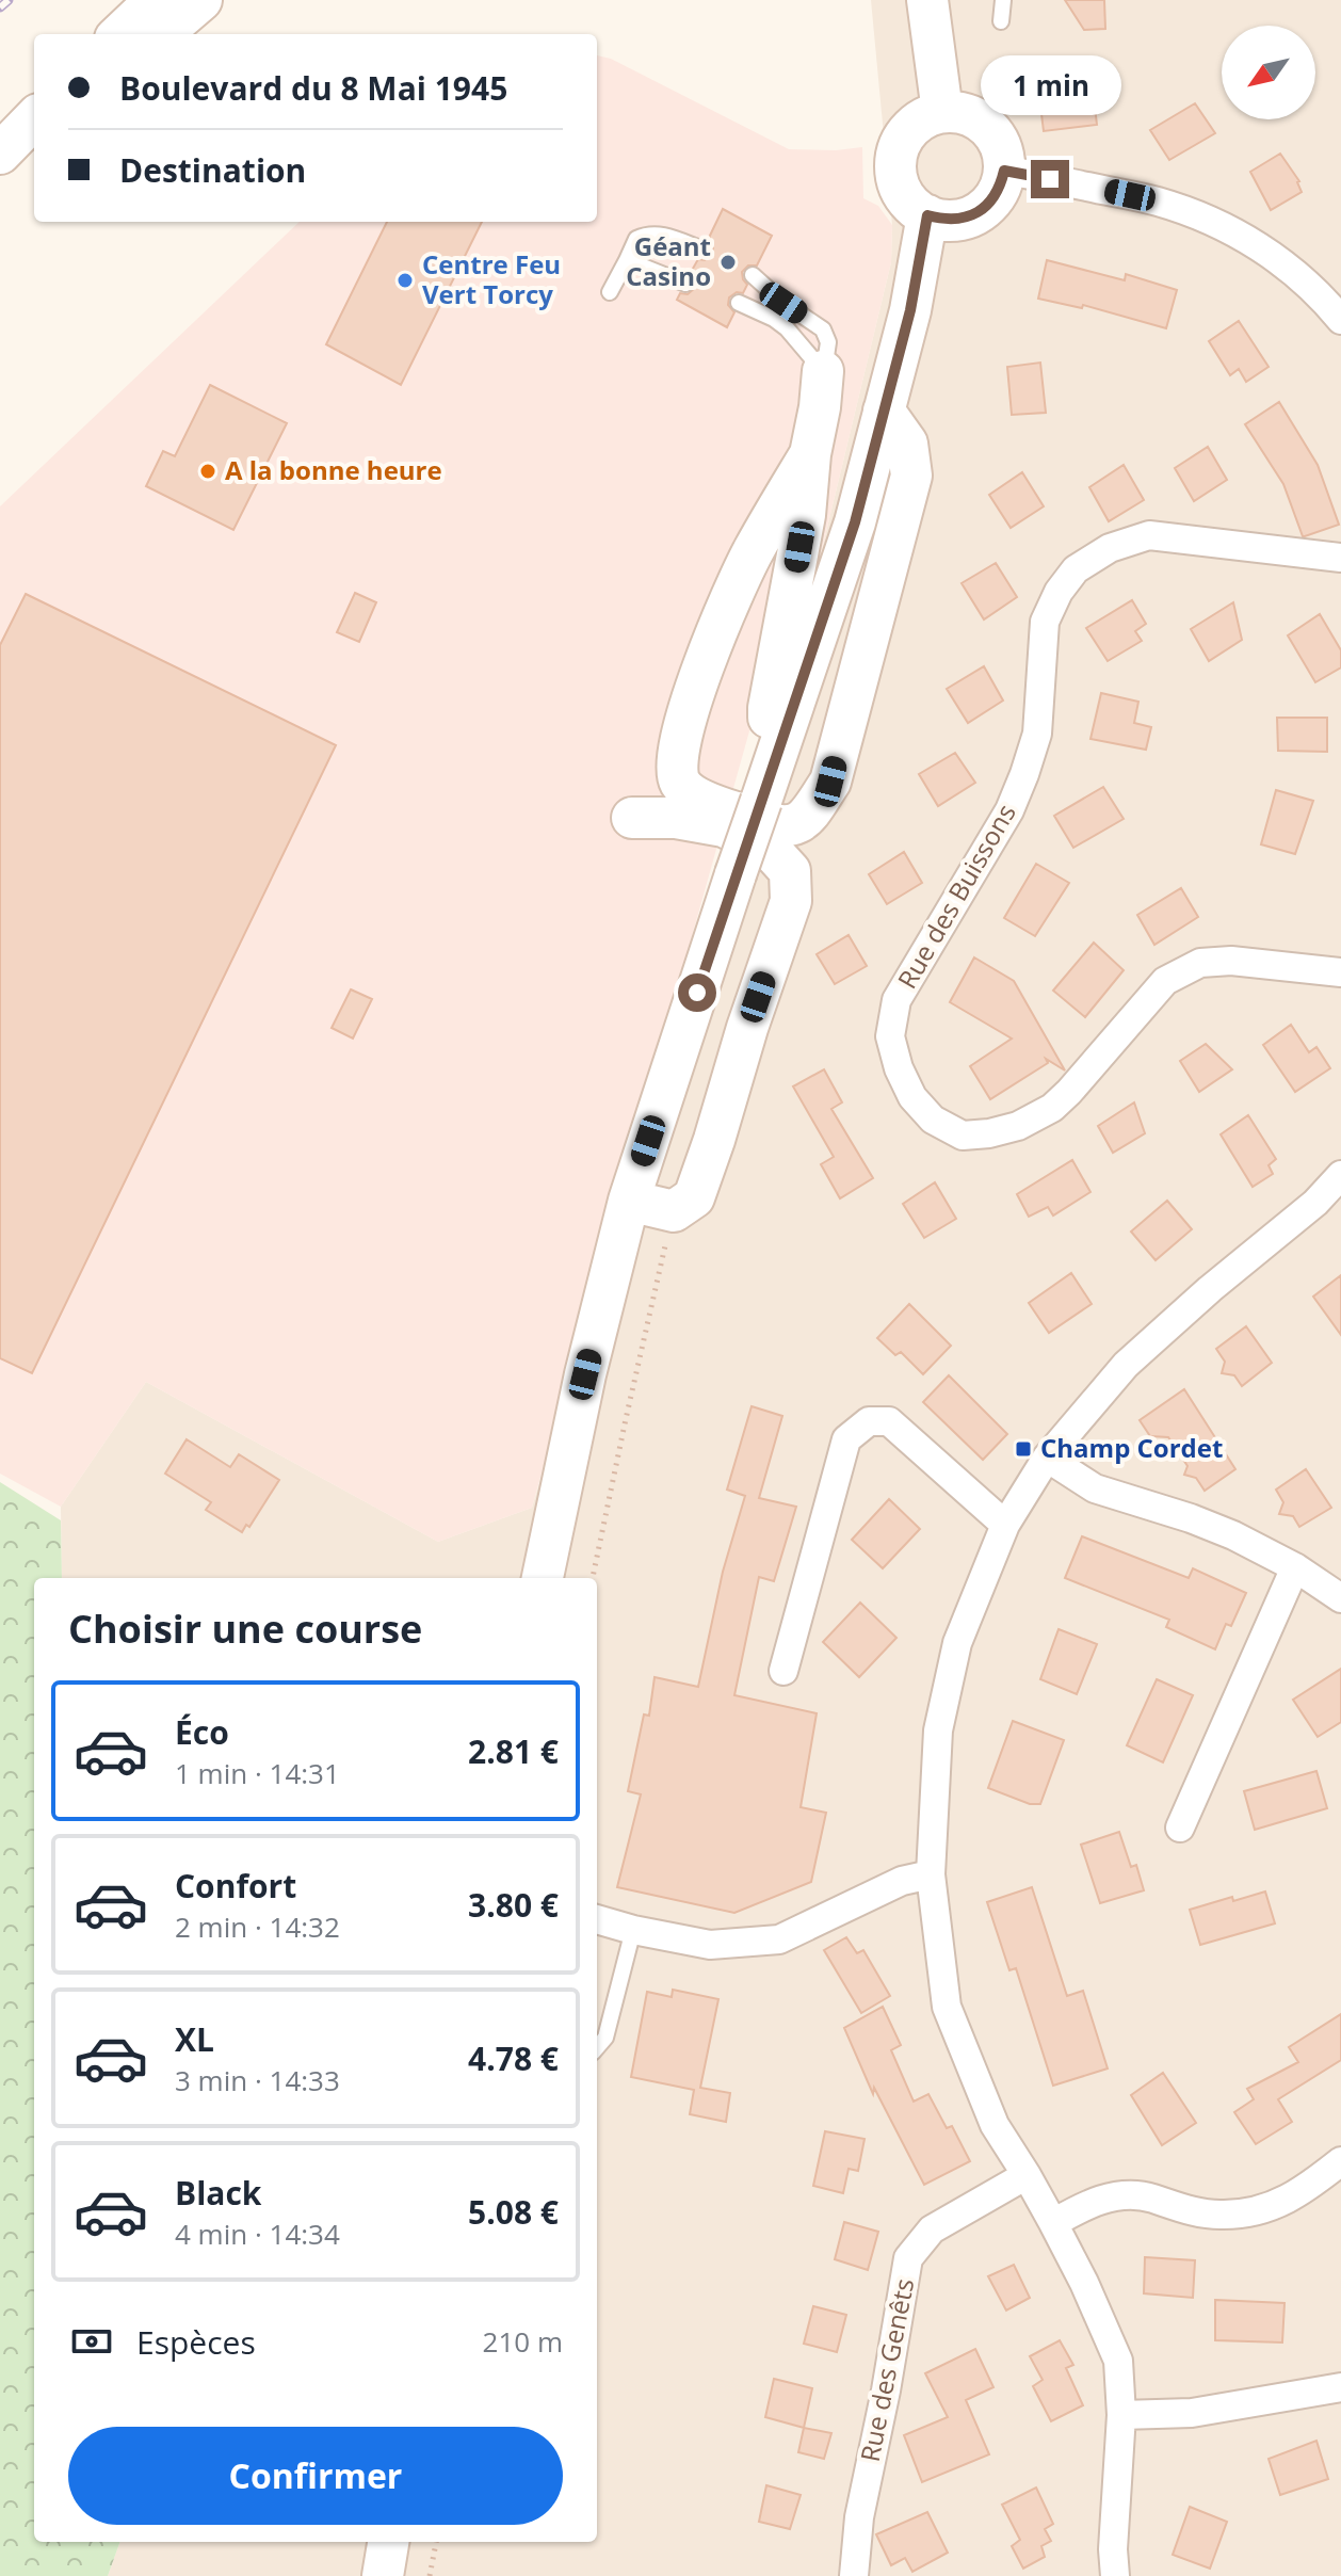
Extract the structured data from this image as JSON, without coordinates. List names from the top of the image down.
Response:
{
  "streets": {
    "street": ["Rue des Buissons", "Rue des Genêts"]
  },
  "places": {
    "other": ["Géant Casino", "Centre Feu Vert Torcy", "A la bonne heure"],
    "transit": ["Champ Cordet"]
  },
  "north": "bottom left",
  "page": {
    "banner": ["Boulevard du 8 Mai 1945", "Destination"],
    "bubble": "1 min",
    "heading": "Choisir une course",
    "list": [
      {
        "name": "Éco",
        "note": "1 min · 14:31",
        "value": "2.81 €"
      },
      {
        "name": "Confort",
        "note": "2 min · 14:32",
        "value": "3.80 €"
      },
      {
        "name": "XL",
        "note": "3 min · 14:33",
        "value": "4.78 €"
      },
      {
        "name": "Black",
        "note": "4 min · 14:34",
        "value": "5.08 €"
      }
    ],
    "pay": ["Espèces", "210 m"],
    "buttons": "Confirmer"
  }
}
